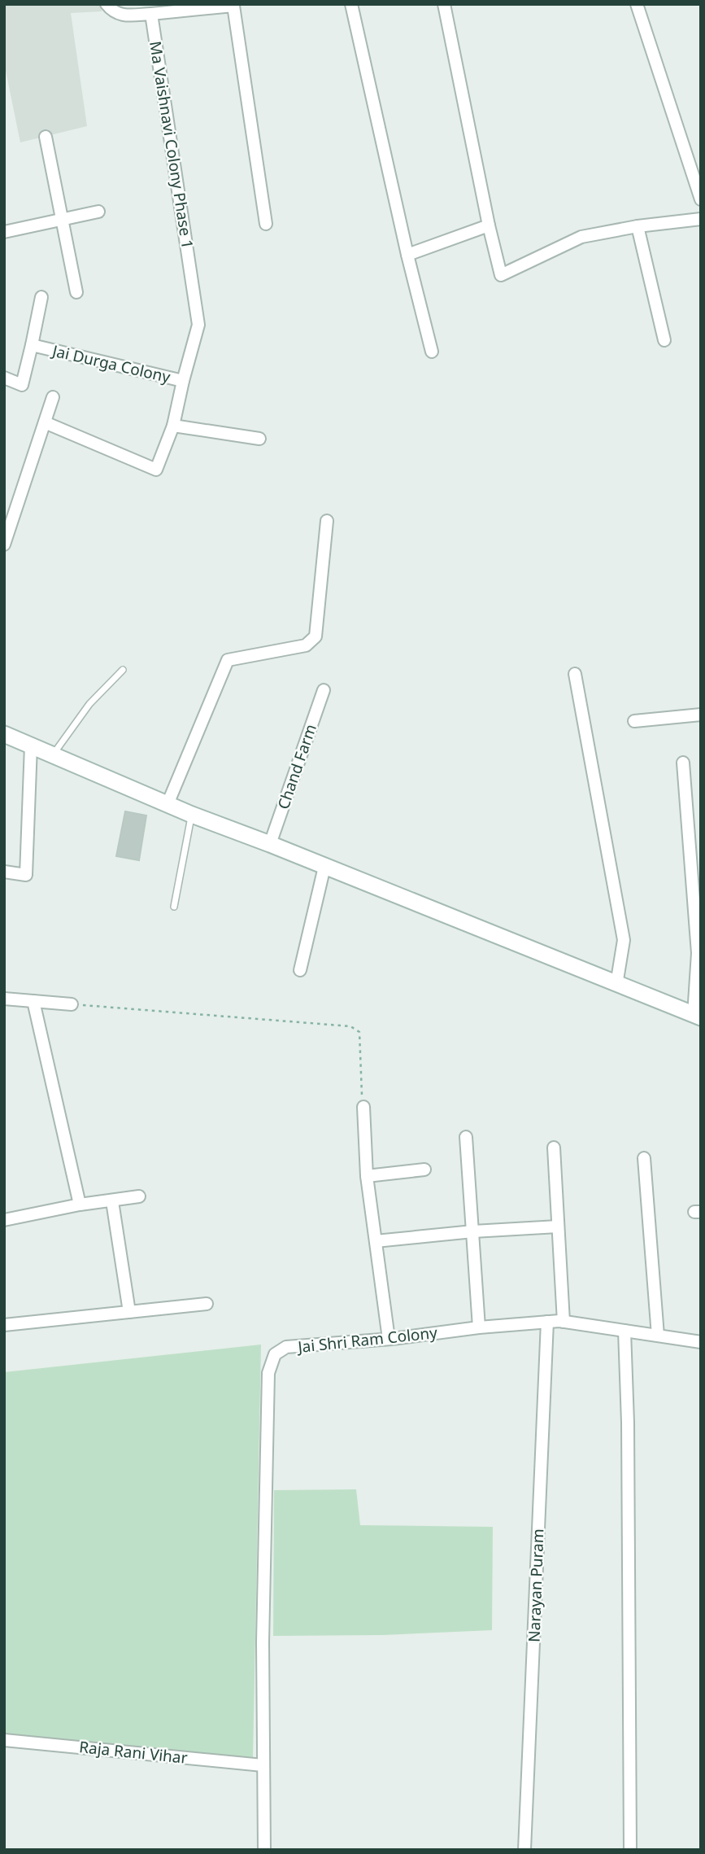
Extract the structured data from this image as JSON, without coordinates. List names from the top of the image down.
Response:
{
  "streets": {
    "street": [
      "Ma Vaishnavi Colony Phase 1",
      "Jai Durga Colony",
      "Chand Farm",
      "Jai Shri Ram Colony",
      "Narayan Puram",
      "Raja Rani Vihar"
    ]
  },
  "crossings": [
    ["Ma Vaishnavi Colony Phase 1", "Jai Durga Colony"],
    ["Jai Shri Ram Colony", "Narayan Puram"],
    ["Jai Shri Ram Colony", "Raja Rani Vihar"]
  ]
}
